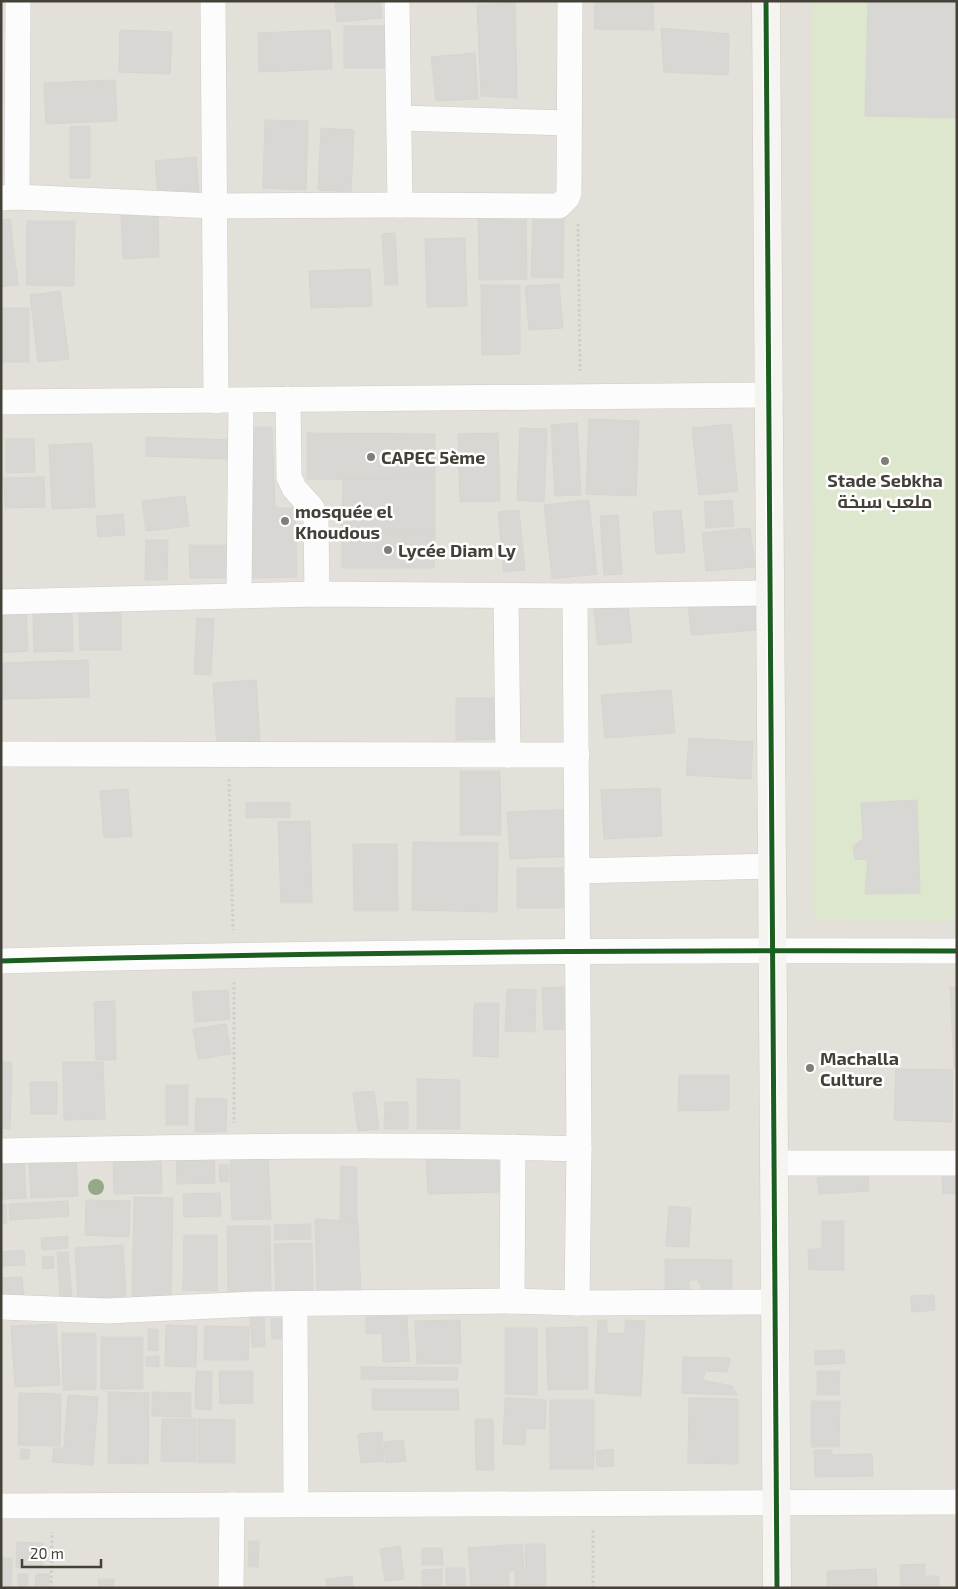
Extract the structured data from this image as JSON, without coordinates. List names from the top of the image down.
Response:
{
  "places": [
    "CAPEC 5ème",
    "Stade Sebkha ملعب سبخة",
    "mosquée el Khoudous",
    "Lycée Diam Ly",
    "Machalla Culture"
  ],
  "scale_bar": "20 m"
}
